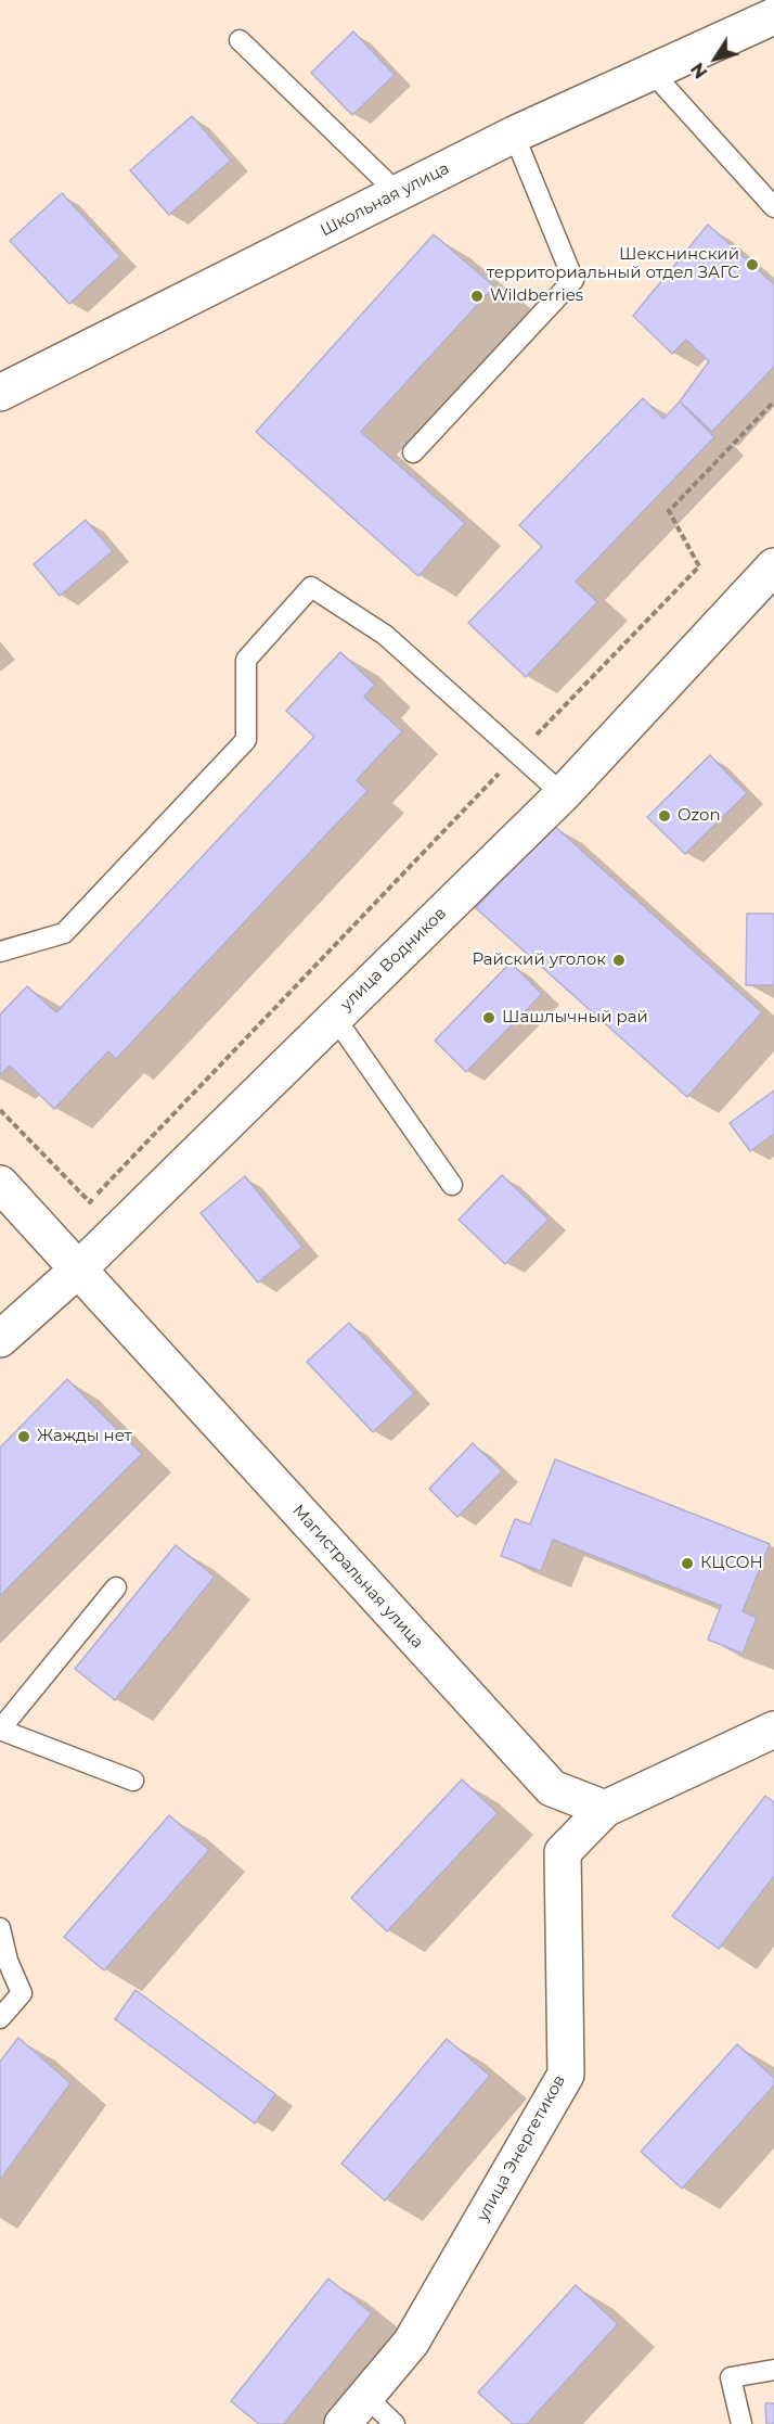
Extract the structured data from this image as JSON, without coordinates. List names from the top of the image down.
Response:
{
  "streets": {
    "street": [
      "Школьная улица",
      "улица Водников",
      "Магистральная улица",
      "улица Энергетиков"
    ]
  },
  "crossings": [
    ["улица Водников", "Магистральная улица"],
    ["Магистральная улица", "улица Энергетиков"]
  ],
  "places": [
    "Шекснинский территориальный отдел ЗАГС",
    "Wildberries",
    "Ozon",
    "Райский уголок",
    "Шашлычный рай",
    "Жажды нет",
    "КЦСОН"
  ],
  "north": "bottom left"
}
